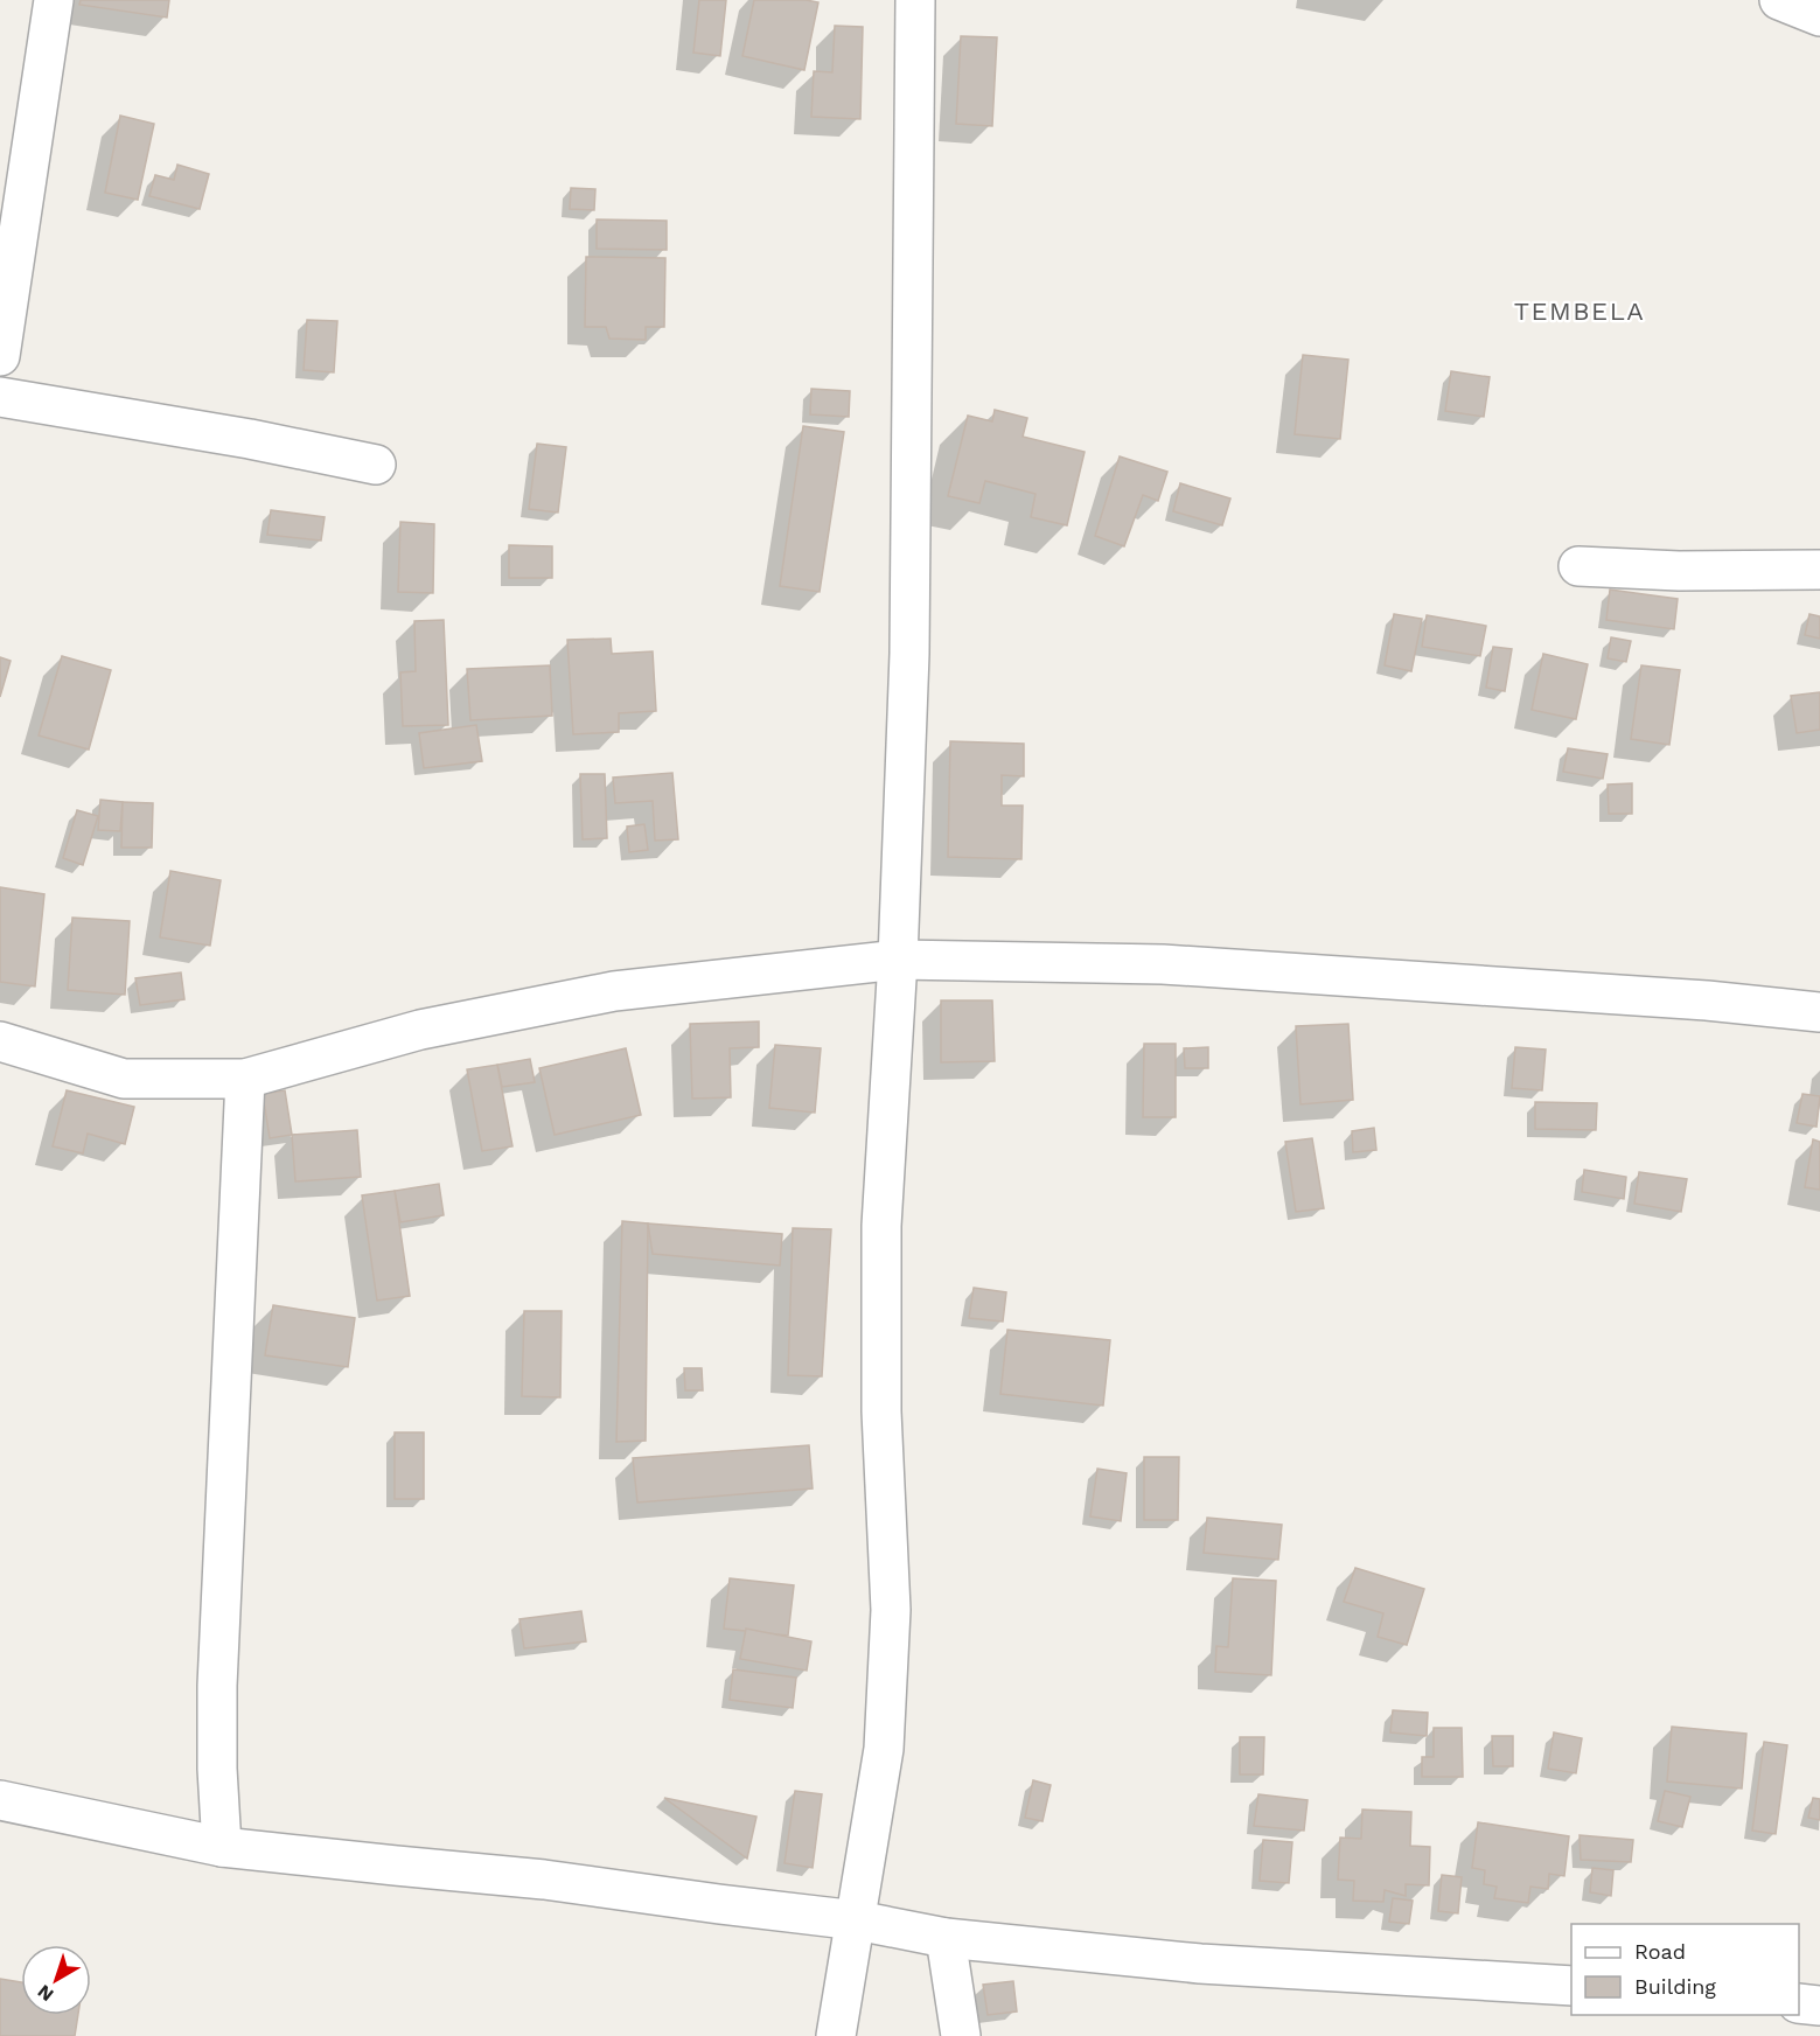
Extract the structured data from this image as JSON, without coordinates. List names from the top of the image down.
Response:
{
  "districts": ["TEMBELA"],
  "legend": ["Road", "Building"],
  "north": "bottom left"
}
